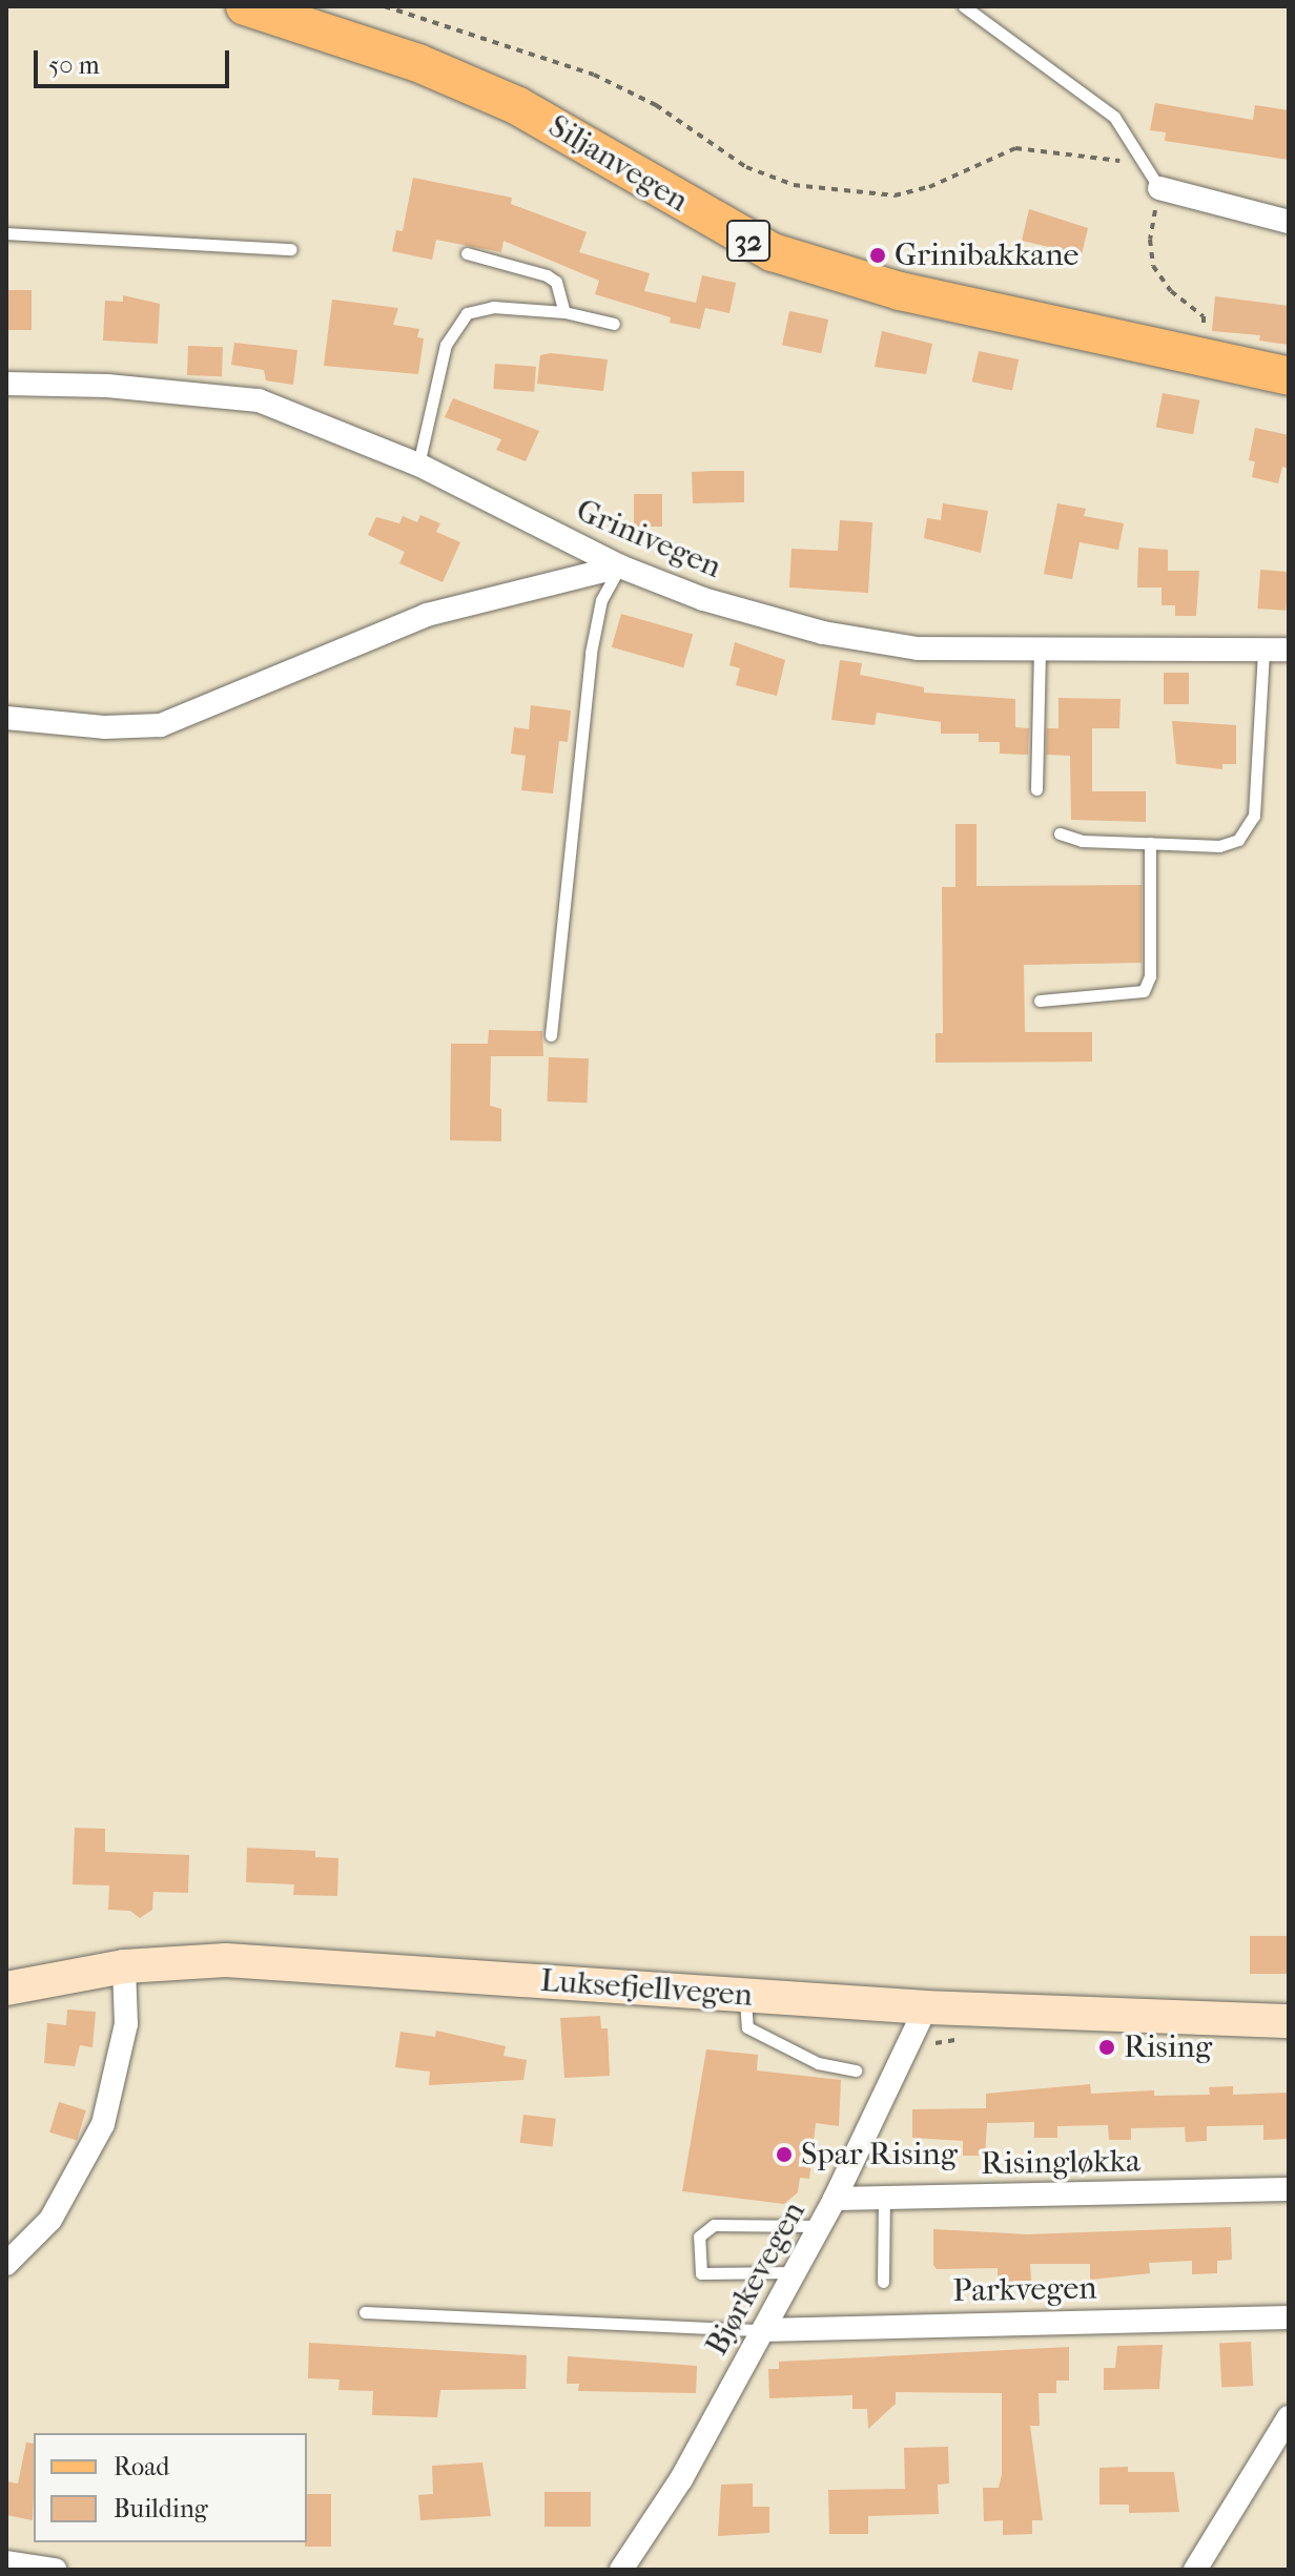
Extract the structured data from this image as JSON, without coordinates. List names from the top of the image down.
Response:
{
  "streets": {
    "main road": ["Siljanvegen", "32", "Luksefjellvegen"],
    "street": [
      "Grinivegen",
      "Risingløkka",
      "Bjørkevegen",
      "Parkvegen"
    ]
  },
  "crossings": [
    ["Luksefjellvegen", "Bjørkevegen"],
    ["Risingløkka", "Bjørkevegen"],
    ["Bjørkevegen", "Parkvegen"]
  ],
  "places": ["Grinibakkane", "Rising", "Spar Rising"],
  "legend": ["Road", "Building"],
  "scale_bar": "50 m"
}
